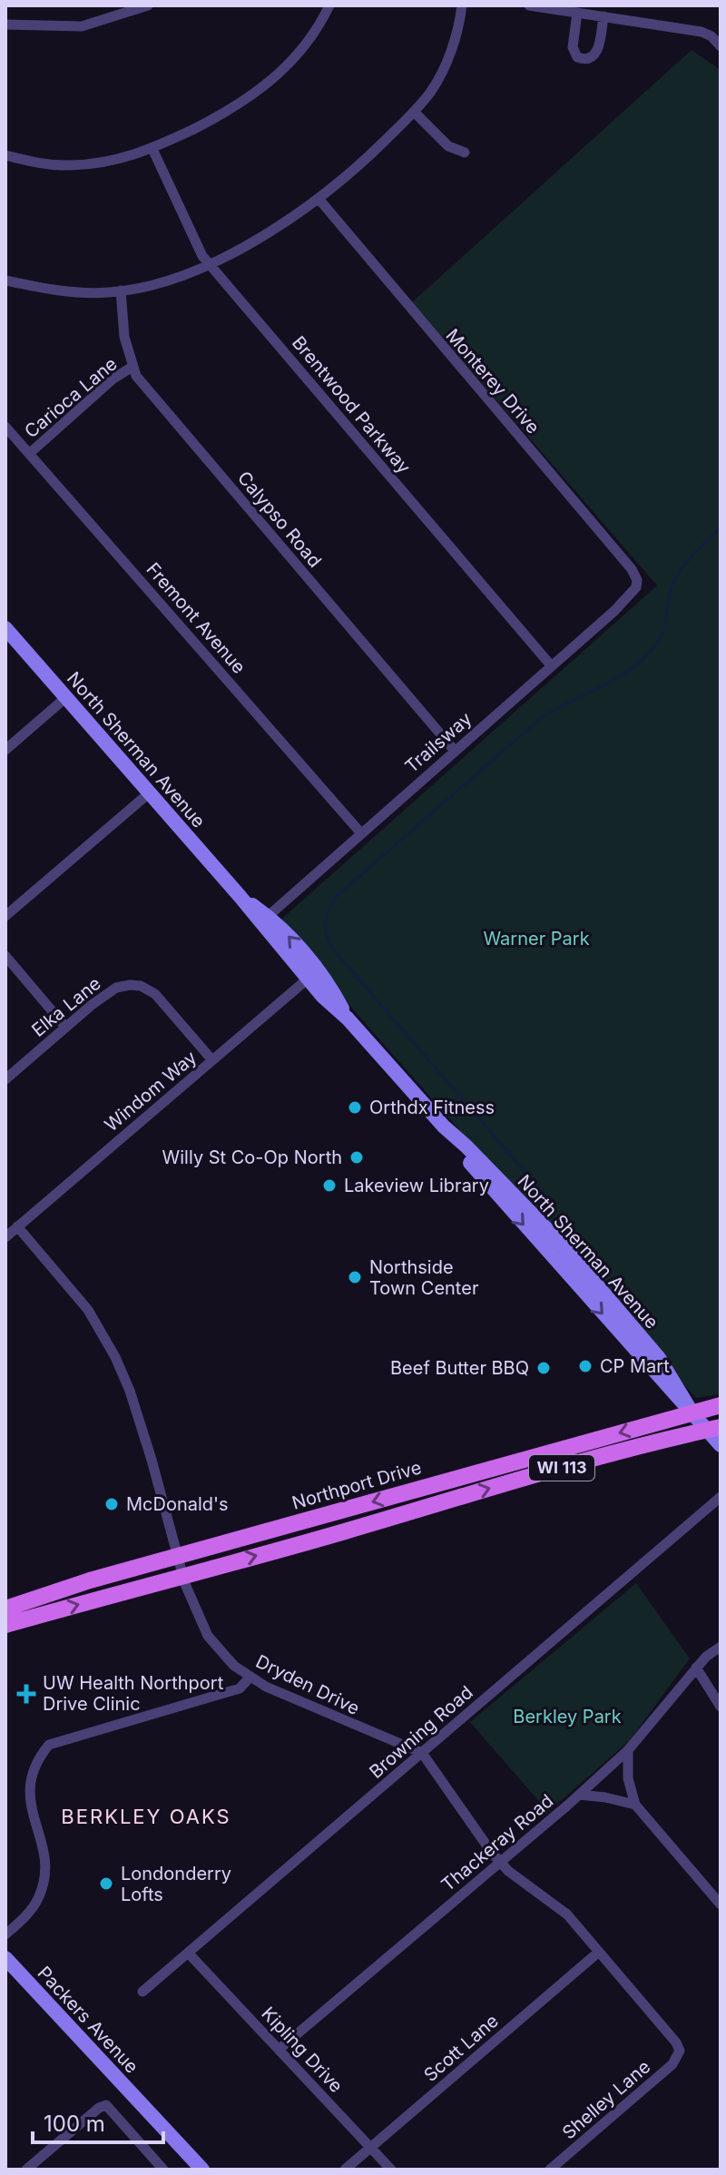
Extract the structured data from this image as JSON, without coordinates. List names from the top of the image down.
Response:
{
  "streets": {
    "main road": ["WI 113", "Northport Drive"],
    "street": [
      "Monterey Drive",
      "Carioca Lane",
      "Brentwood Parkway",
      "Calypso Road",
      "Fremont Avenue",
      "Trailsway",
      "North Sherman Avenue",
      "Elka Lane",
      "Windom Way",
      "Dryden Drive",
      "Browning Road",
      "Thackeray Road",
      "Packers Avenue",
      "Scott Lane",
      "Kipling Drive",
      "Shelley Lane"
    ]
  },
  "crossings": [
    ["Monterey Drive", "Trailsway"],
    ["Carioca Lane", "Calypso Road"],
    ["Carioca Lane", "Fremont Avenue"],
    ["Brentwood Parkway", "Trailsway"],
    ["Calypso Road", "Trailsway"],
    ["Fremont Avenue", "Trailsway"],
    ["Trailsway", "North Sherman Avenue"],
    ["North Sherman Avenue", "Windom Way"],
    ["North Sherman Avenue", "WI 113"],
    ["North Sherman Avenue", "Northport Drive"],
    ["Elka Lane", "Windom Way"],
    ["Windom Way", "Dryden Drive"],
    ["WI 113", "Dryden Drive"],
    ["Northport Drive", "Dryden Drive"],
    ["Dryden Drive", "Browning Road"],
    ["Browning Road", "Kipling Drive"],
    ["Thackeray Road", "Kipling Drive"],
    ["Scott Lane", "Kipling Drive"],
    ["Scott Lane", "Shelley Lane"]
  ],
  "districts": ["BERKLEY OAKS"],
  "parks": ["Warner Park", "Berkley Park"],
  "places": {
    "other": [
      "Orthdx Fitness",
      "Willy St Co-Op North",
      "Lakeview Library",
      "Northside Town Center",
      "CP Mart",
      "Beef Butter BBQ",
      "McDonald's",
      "Londonderry Lofts"
    ],
    "health": ["UW Health Northport Drive Clinic"]
  },
  "scale_bar": "100 m"
}
